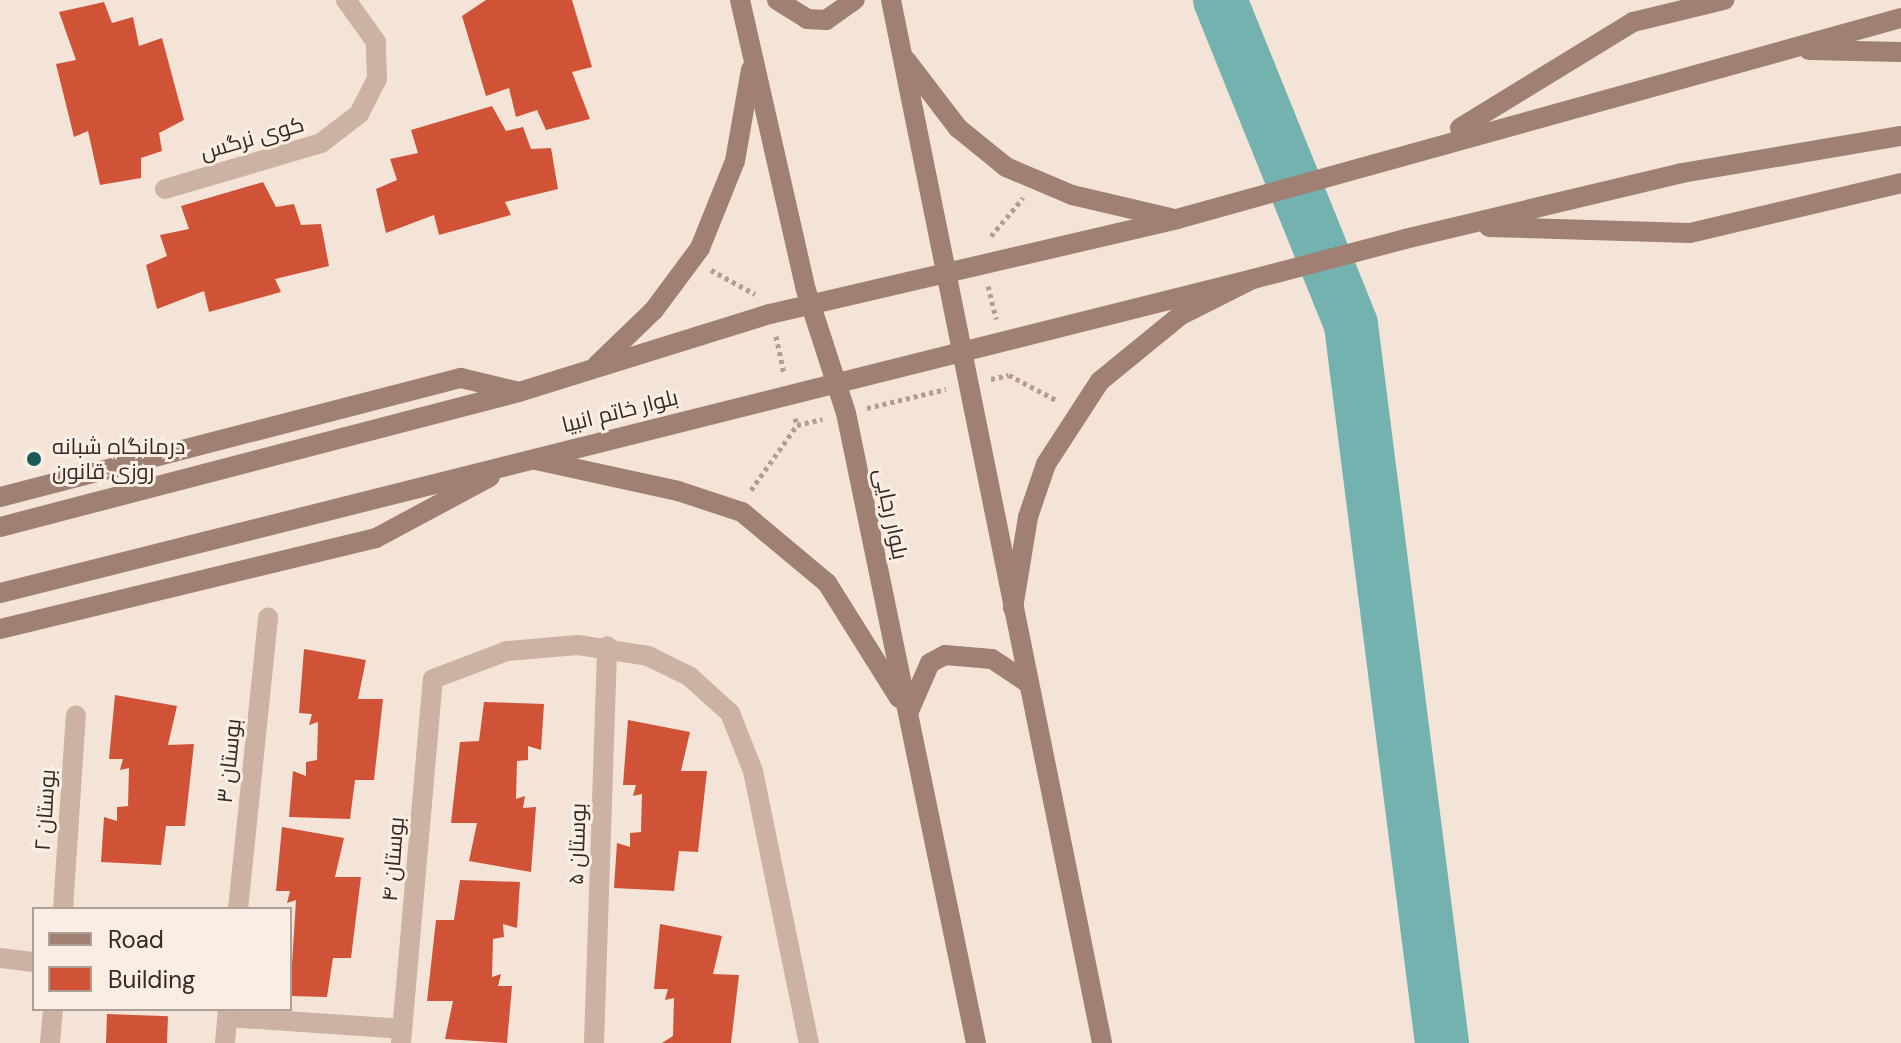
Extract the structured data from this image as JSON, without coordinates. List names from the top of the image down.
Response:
{
  "streets": {
    "main road": ["بلوار خاتم انبیا", "بلوار رجایی"],
    "street": [
      "کوی نرگس",
      "بوستان ۳",
      "بوستان ۲",
      "بوستان ۵",
      "بوستان ۴"
    ]
  },
  "crossings": [
    ["بلوار خاتم انبیا", "بلوار رجایی"],
    ["بوستان ۵", "بوستان ۴"]
  ],
  "places": ["درمانگاه شبانه روزی قانون"],
  "legend": ["Road", "Building"]
}
